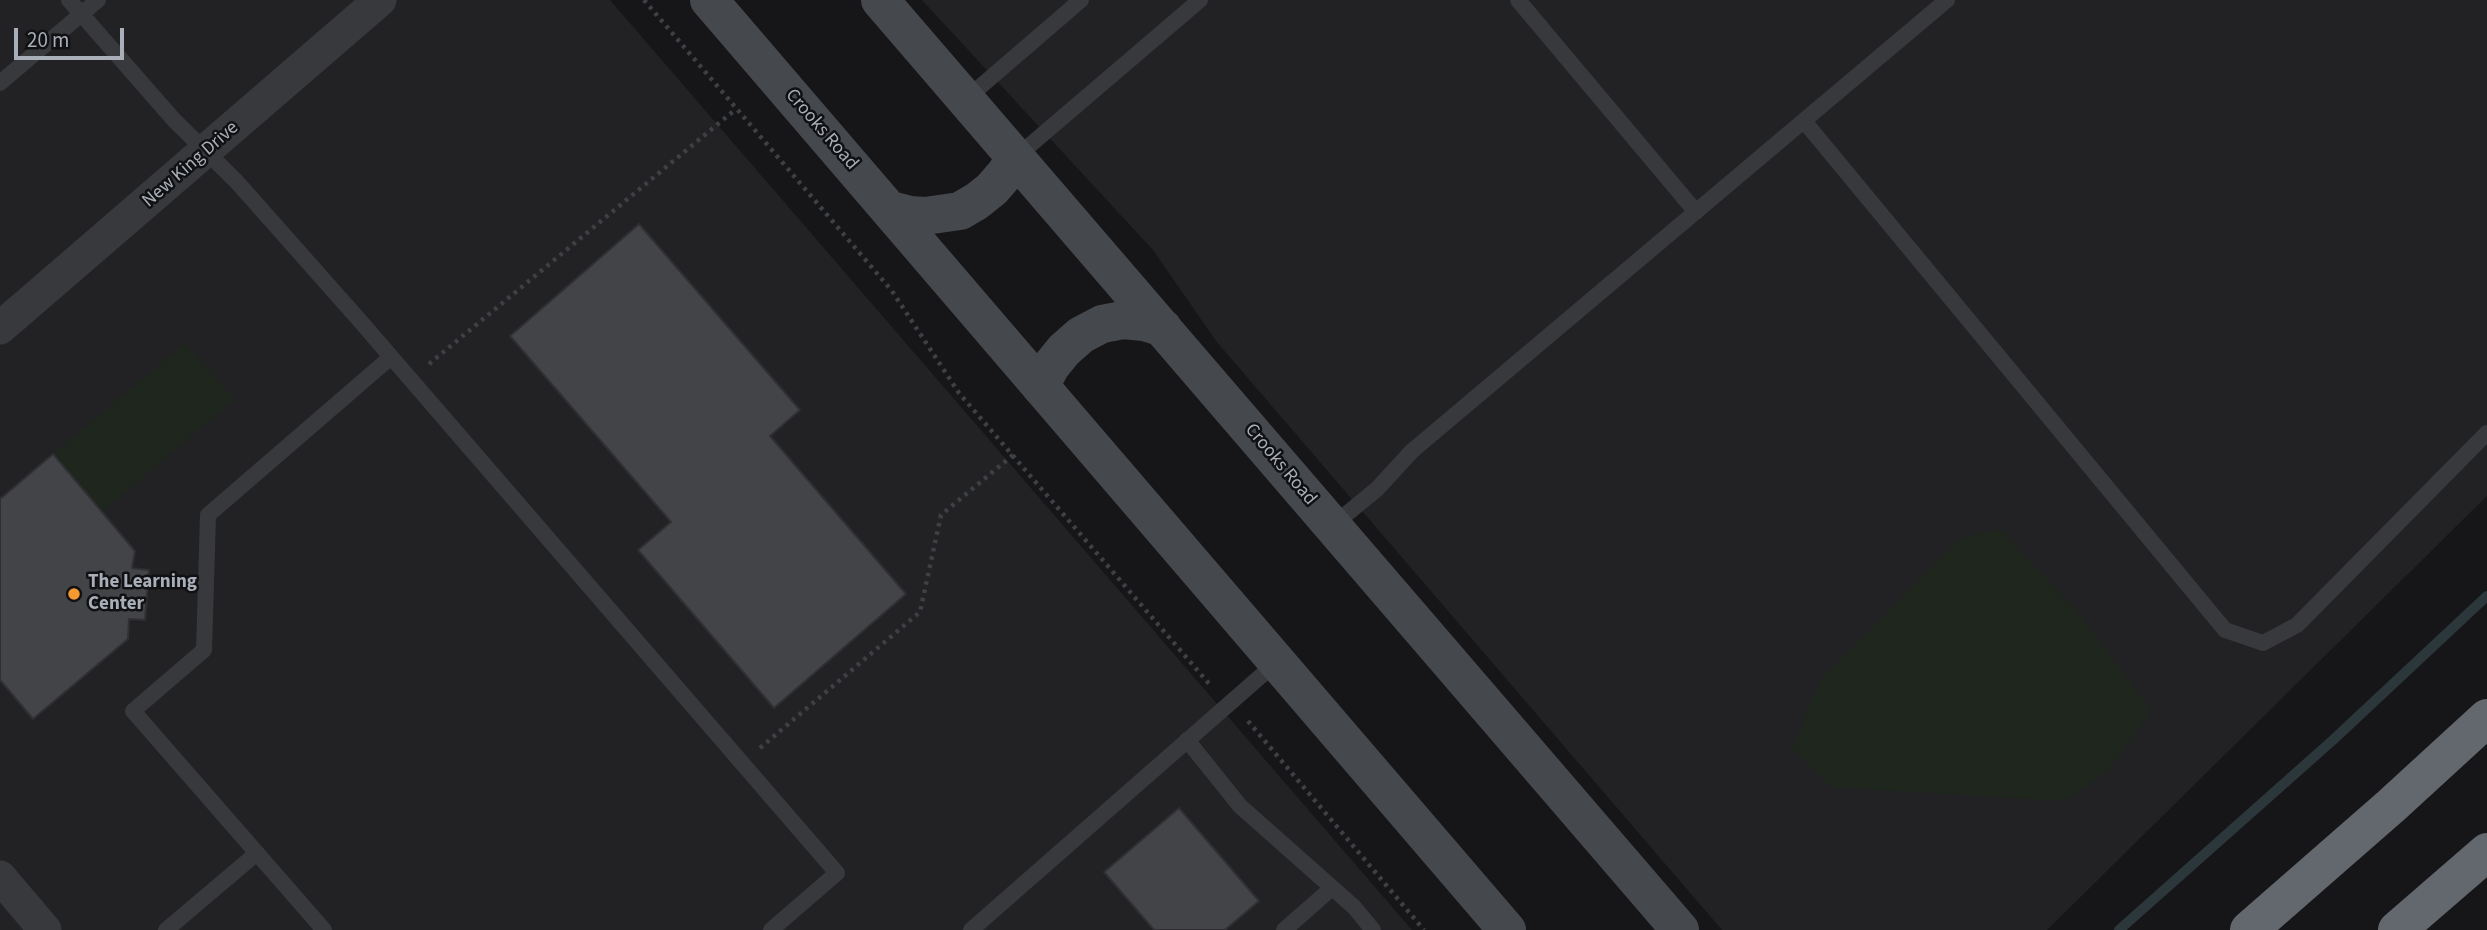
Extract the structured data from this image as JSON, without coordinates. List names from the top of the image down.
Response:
{
  "streets": {
    "main road": ["Crooks Road"],
    "street": ["New King Drive"]
  },
  "places": ["The Learning Center"],
  "scale_bar": "20 m"
}
